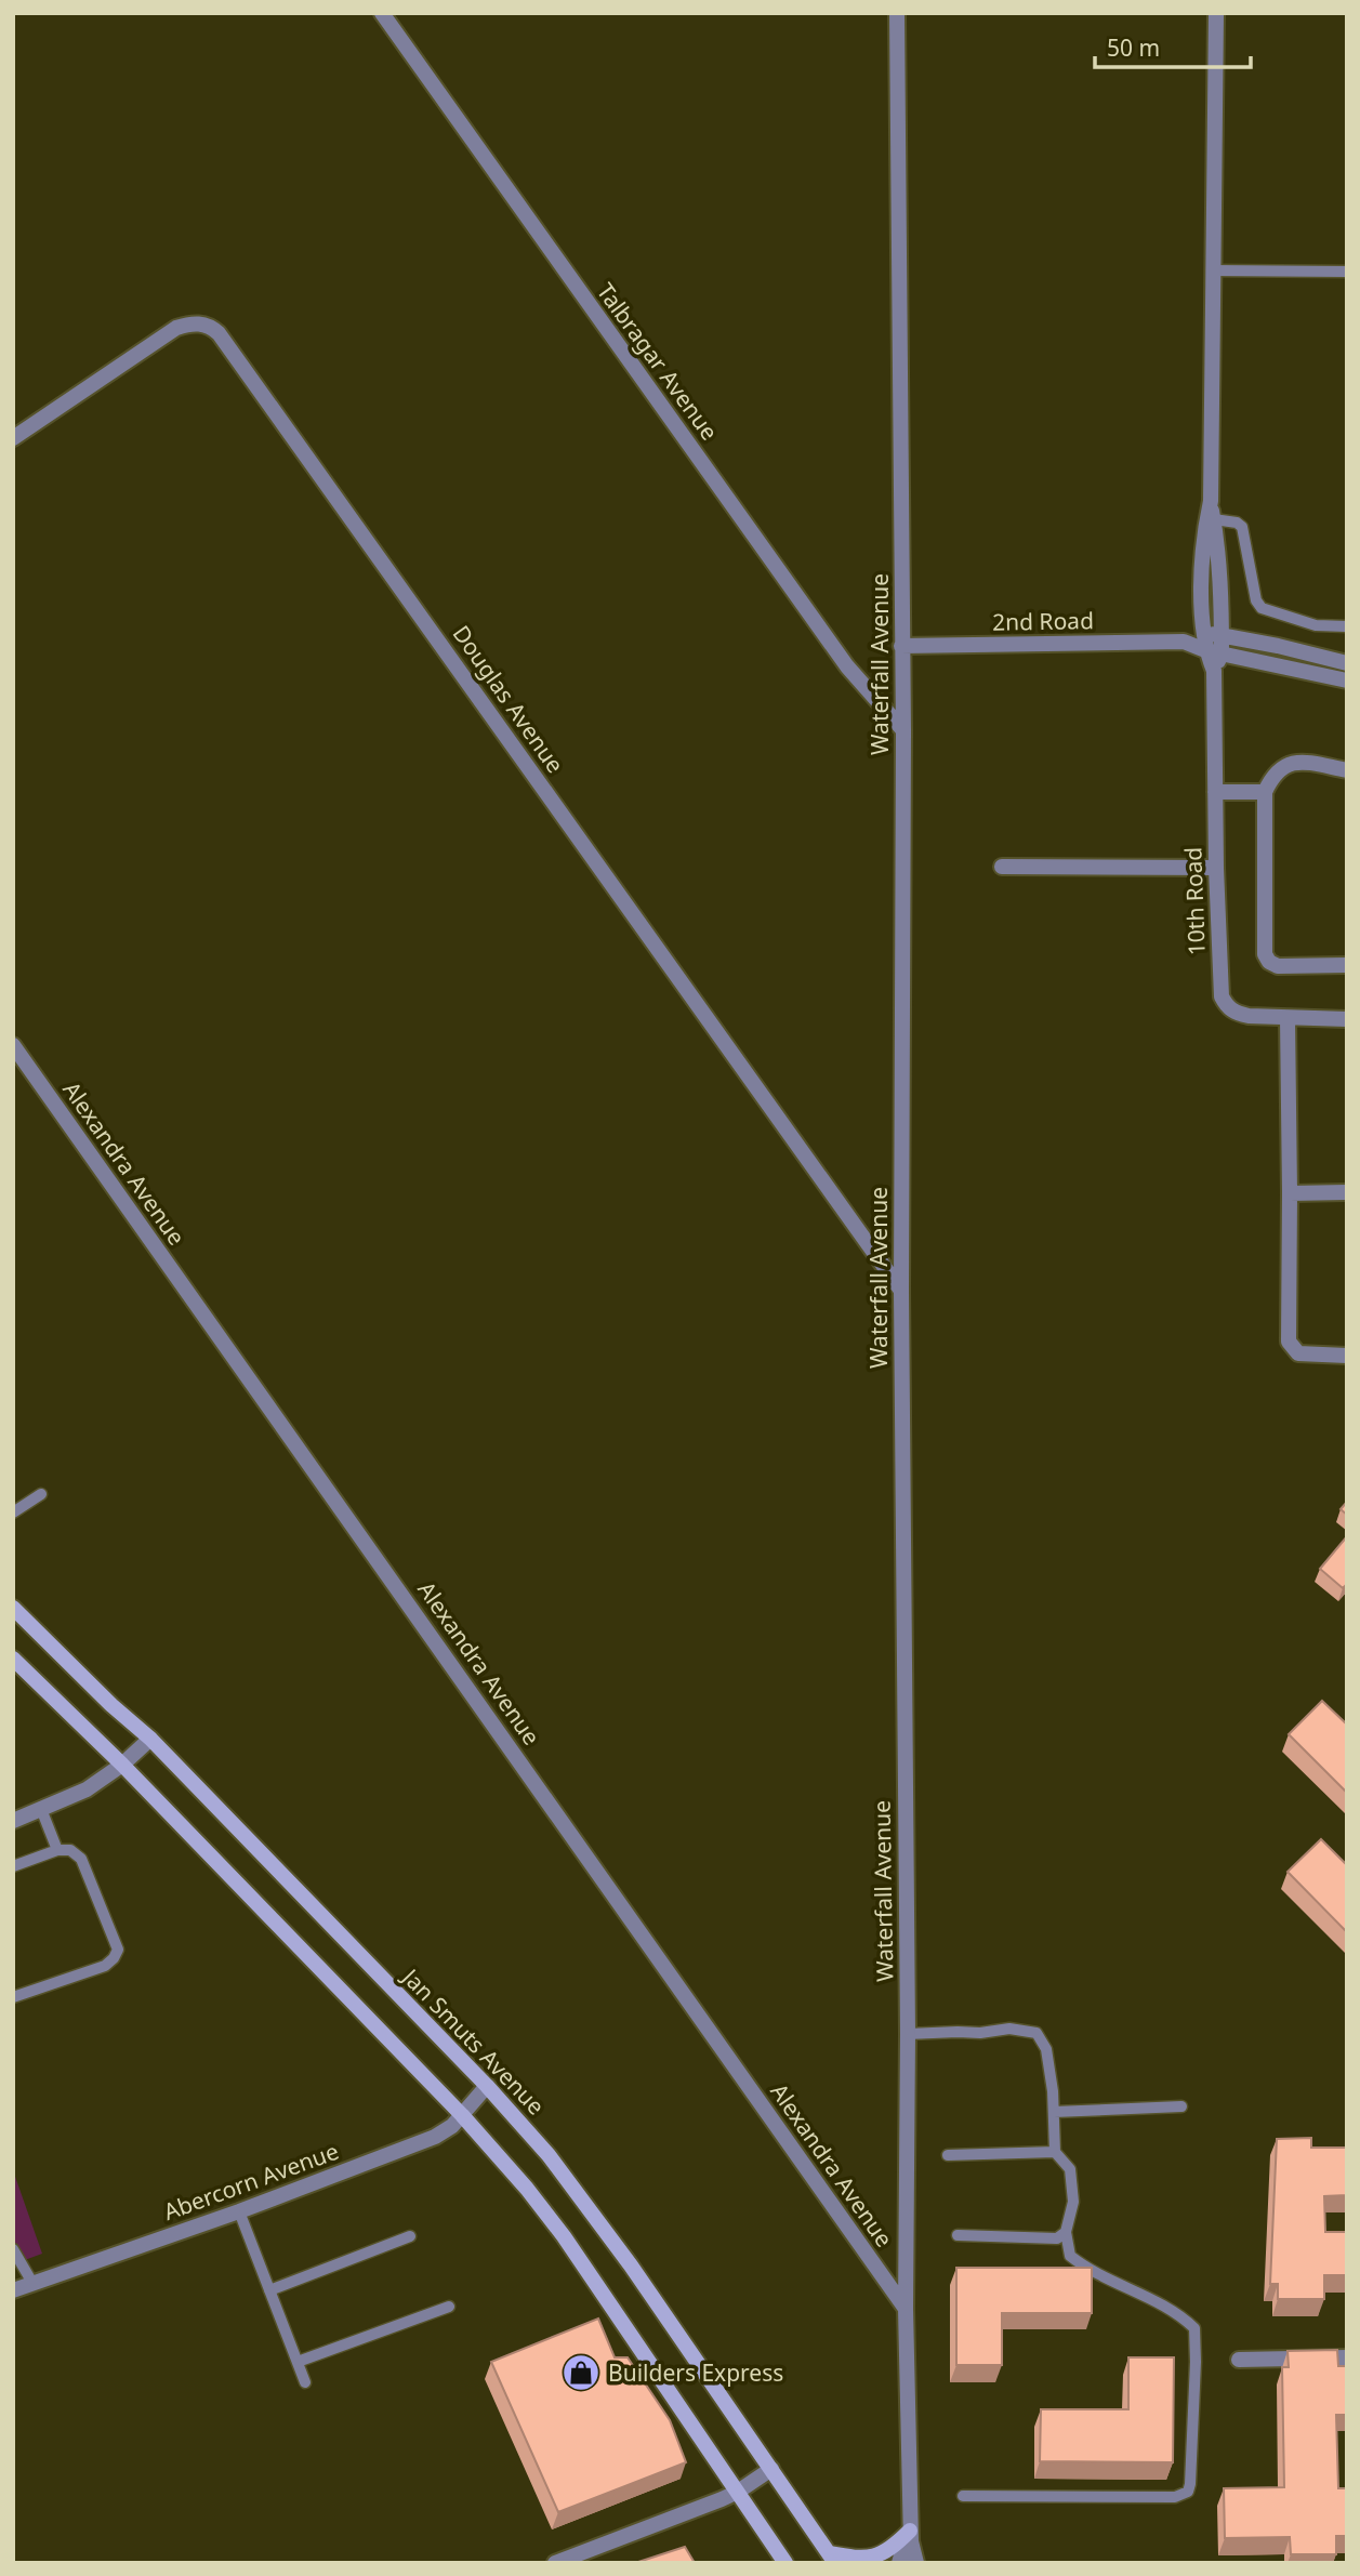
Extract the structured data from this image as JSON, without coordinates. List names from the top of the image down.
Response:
{
  "streets": {
    "main road": ["Jan Smuts Avenue"],
    "street": [
      "Talbragar Avenue",
      "2nd Road",
      "Waterfall Avenue",
      "Douglas Avenue",
      "10th Road",
      "Alexandra Avenue",
      "Abercorn Avenue"
    ]
  },
  "crossings": [
    ["Talbragar Avenue", "Waterfall Avenue"],
    ["2nd Road", "Waterfall Avenue"],
    ["2nd Road", "10th Road"],
    ["Waterfall Avenue", "Douglas Avenue"],
    ["Waterfall Avenue", "Alexandra Avenue"],
    ["Jan Smuts Avenue", "Abercorn Avenue"]
  ],
  "places": {
    "shop": ["Builders Express"]
  },
  "scale_bar": "50 m"
}
